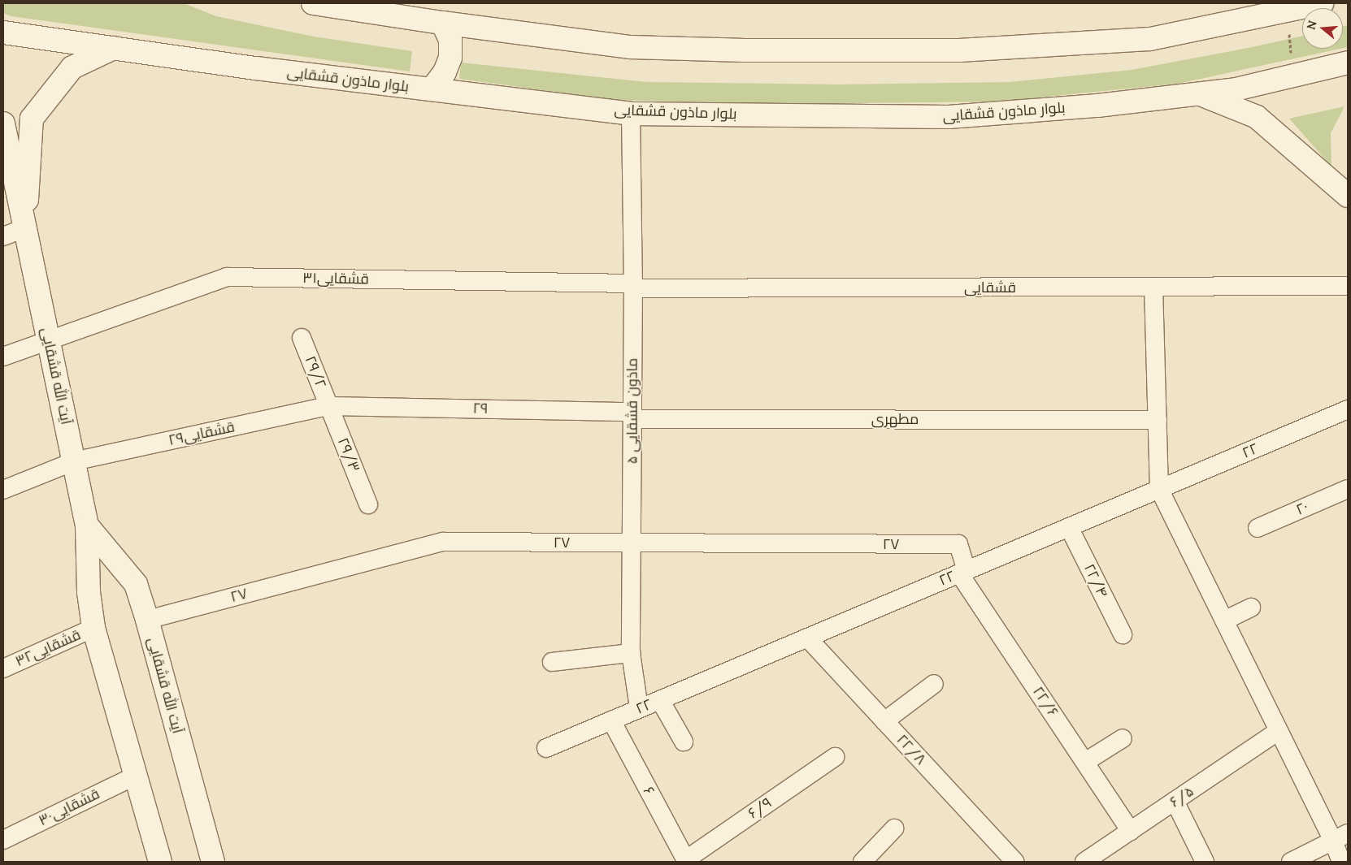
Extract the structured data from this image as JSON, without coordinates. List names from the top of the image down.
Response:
{
  "streets": {
    "street": [
      "بلوار ماذون قشقایی",
      "۳۱قشقایی",
      "قشقایی",
      "۲۹/۲",
      "آیت الله قشقایی",
      "۲۹",
      "ماذون قشقایی ۵",
      "مطهری",
      "قشقایی۲۹",
      "۲۲",
      "۲۹/۳",
      "۲۰",
      "۲۷",
      "۲۲/۴",
      "قشقایی۳۲",
      "۲۲/۶",
      "۲۲/۸",
      "۶",
      "۶/۵",
      "قشقایی۳۰",
      "۶/۹"
    ]
  },
  "crossings": [
    ["بلوار ماذون قشقایی", "ماذون قشقایی ۵"],
    ["۳۱قشقایی", "قشقایی"],
    ["۳۱قشقایی", "آیت الله قشقایی"],
    ["۳۱قشقایی", "ماذون قشقایی ۵"],
    ["قشقایی", "ماذون قشقایی ۵"],
    ["۲۹/۲", "۲۹"],
    ["۲۹/۲", "قشقایی۲۹"],
    ["۲۹/۲", "۲۹/۳"],
    ["آیت الله قشقایی", "قشقایی۲۹"],
    ["آیت الله قشقایی", "۲۷"],
    ["آیت الله قشقایی", "قشقایی۳۲"],
    ["آیت الله قشقایی", "قشقایی۳۰"],
    ["۲۹", "ماذون قشقایی ۵"],
    ["۲۹", "مطهری"],
    ["۲۹", "قشقایی۲۹"],
    ["۲۹", "۲۹/۳"],
    ["ماذون قشقایی ۵", "مطهری"],
    ["ماذون قشقایی ۵", "۲۲"],
    ["ماذون قشقایی ۵", "۲۷"],
    ["قشقایی۲۹", "۲۹/۳"],
    ["۲۲", "۲۷"],
    ["۲۲", "۲۲/۴"],
    ["۲۲", "۲۲/۶"],
    ["۲۲", "۲۲/۸"],
    ["۲۲", "۶"],
    ["۲۷", "۲۲/۶"],
    ["۲۲/۶", "۶/۵"],
    ["۶", "۶/۹"]
  ],
  "north": "left"
}
